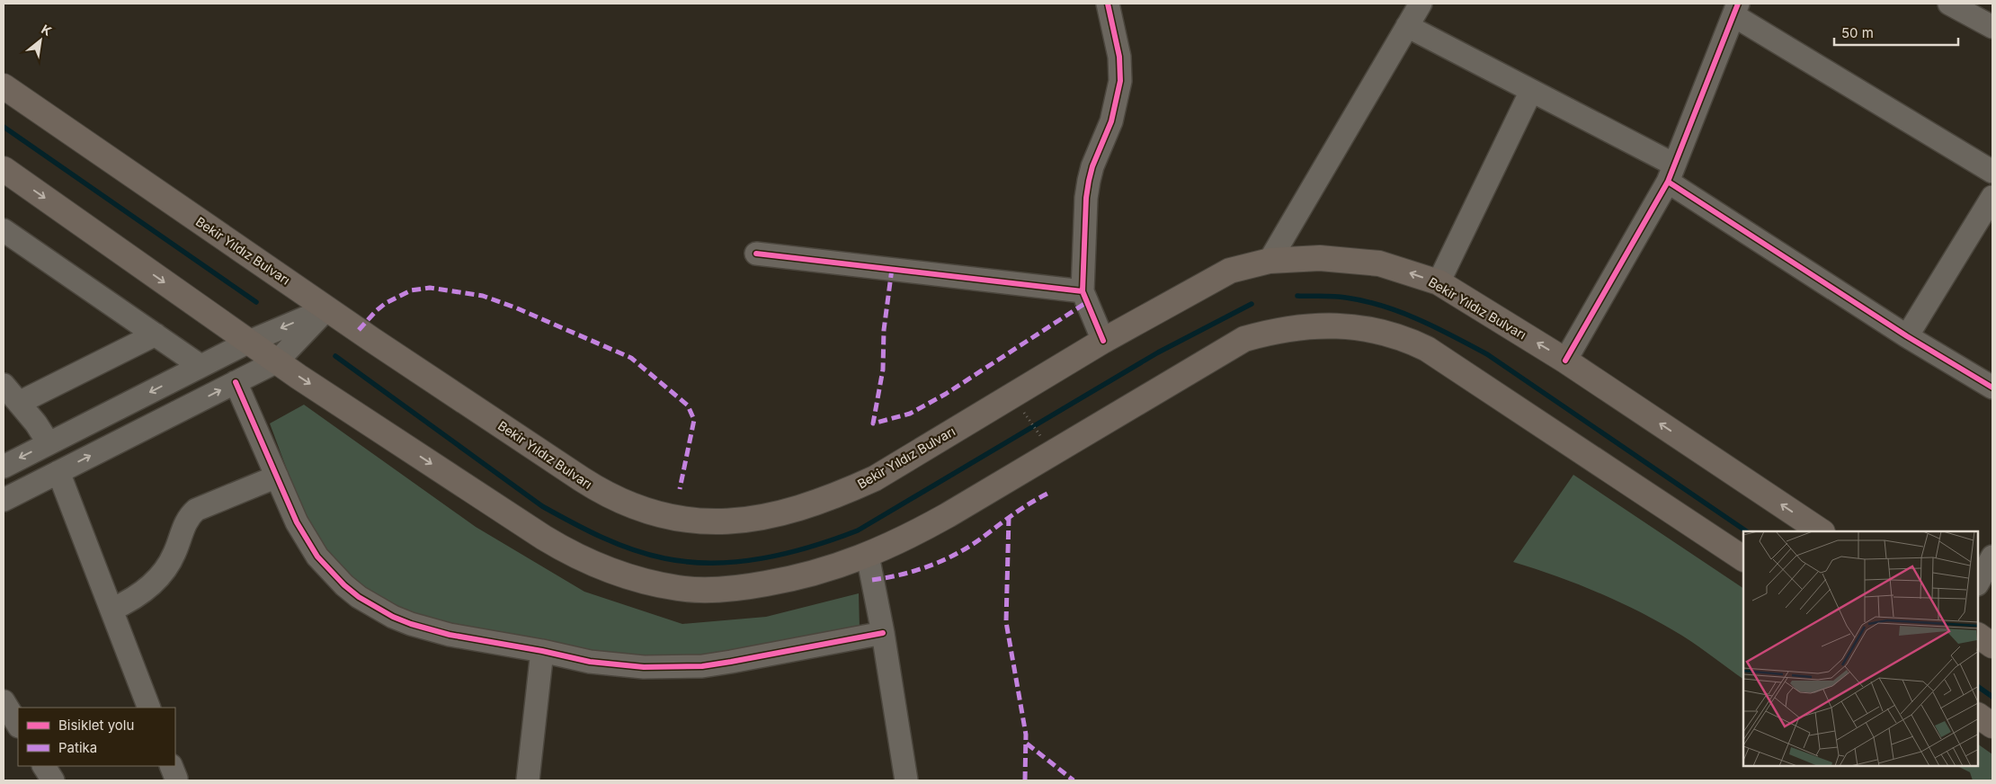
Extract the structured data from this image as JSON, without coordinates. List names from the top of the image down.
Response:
{
  "streets": {
    "main road": ["Bekir Yıldız Bulvarı"]
  },
  "legend": ["Bisiklet yolu", "Patika"],
  "scale_bar": "50 m",
  "north": "top right"
}
